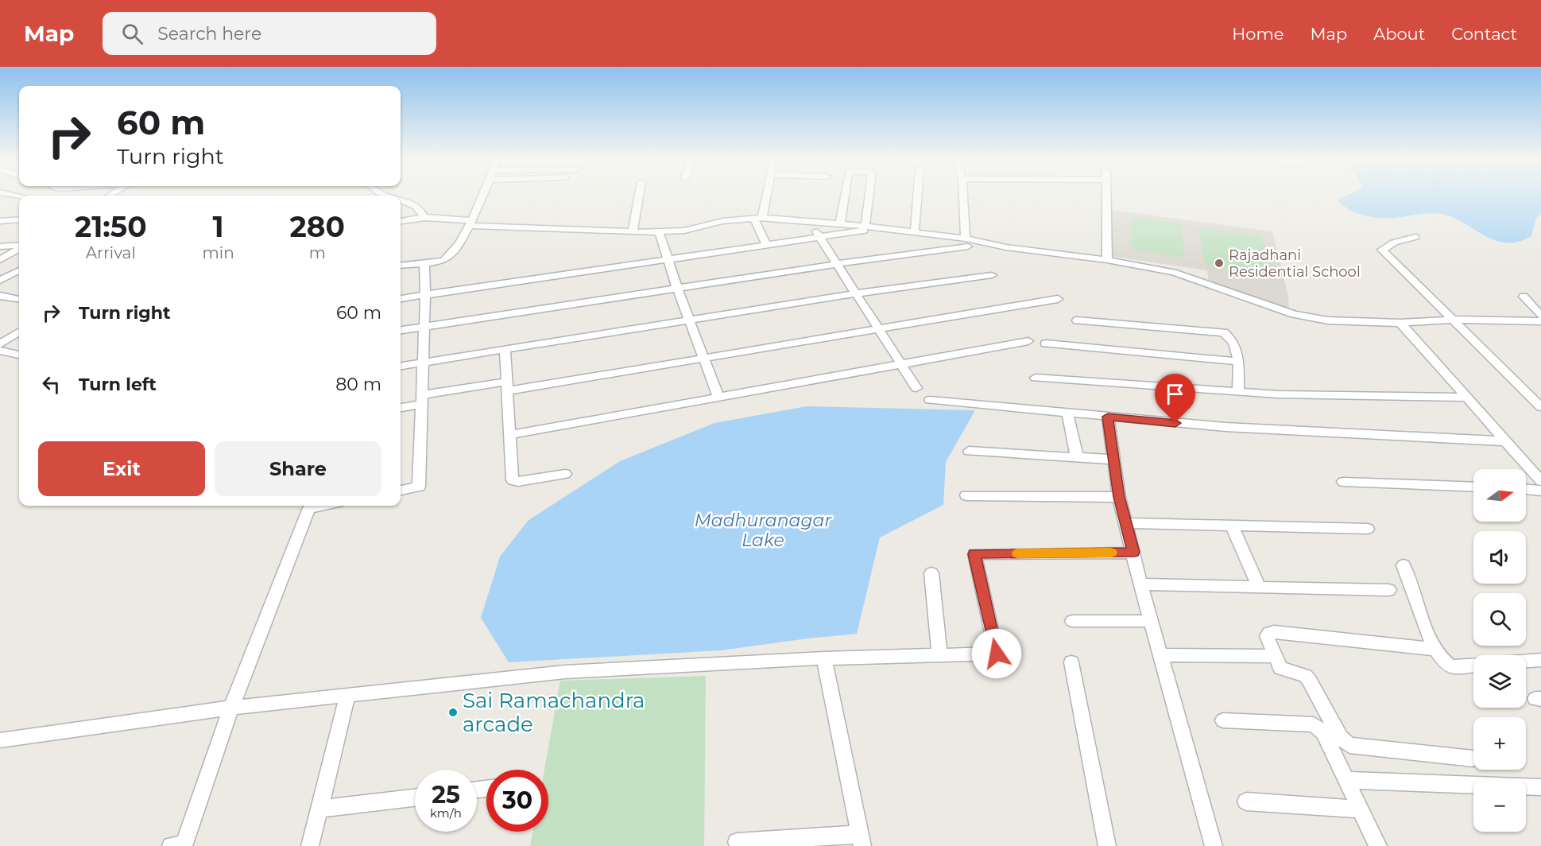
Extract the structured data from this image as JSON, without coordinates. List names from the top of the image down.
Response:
{
  "water": ["Madhuranagar Lake"],
  "places": ["Rajadhani Residential School", "Sai Ramachandra arcade"],
  "north": "right",
  "page": {
    "header": "Map",
    "search": "Search here",
    "nav": [
      "Home",
      "Map",
      "About",
      "Contact"
    ],
    "turn": ["60 m", "Turn right"],
    "eta": [
      "21:50",
      "Arrival",
      "1",
      "min",
      "280",
      "m"
    ],
    "list": [
      {
        "name": "Turn right",
        "value": "60 m"
      },
      {
        "name": "Turn left",
        "value": "80 m"
      }
    ],
    "buttons": ["Exit", "Share"],
    "map_buttons": ["+", "−"],
    "speed": "25 km/h",
    "limit": "30"
  }
}
